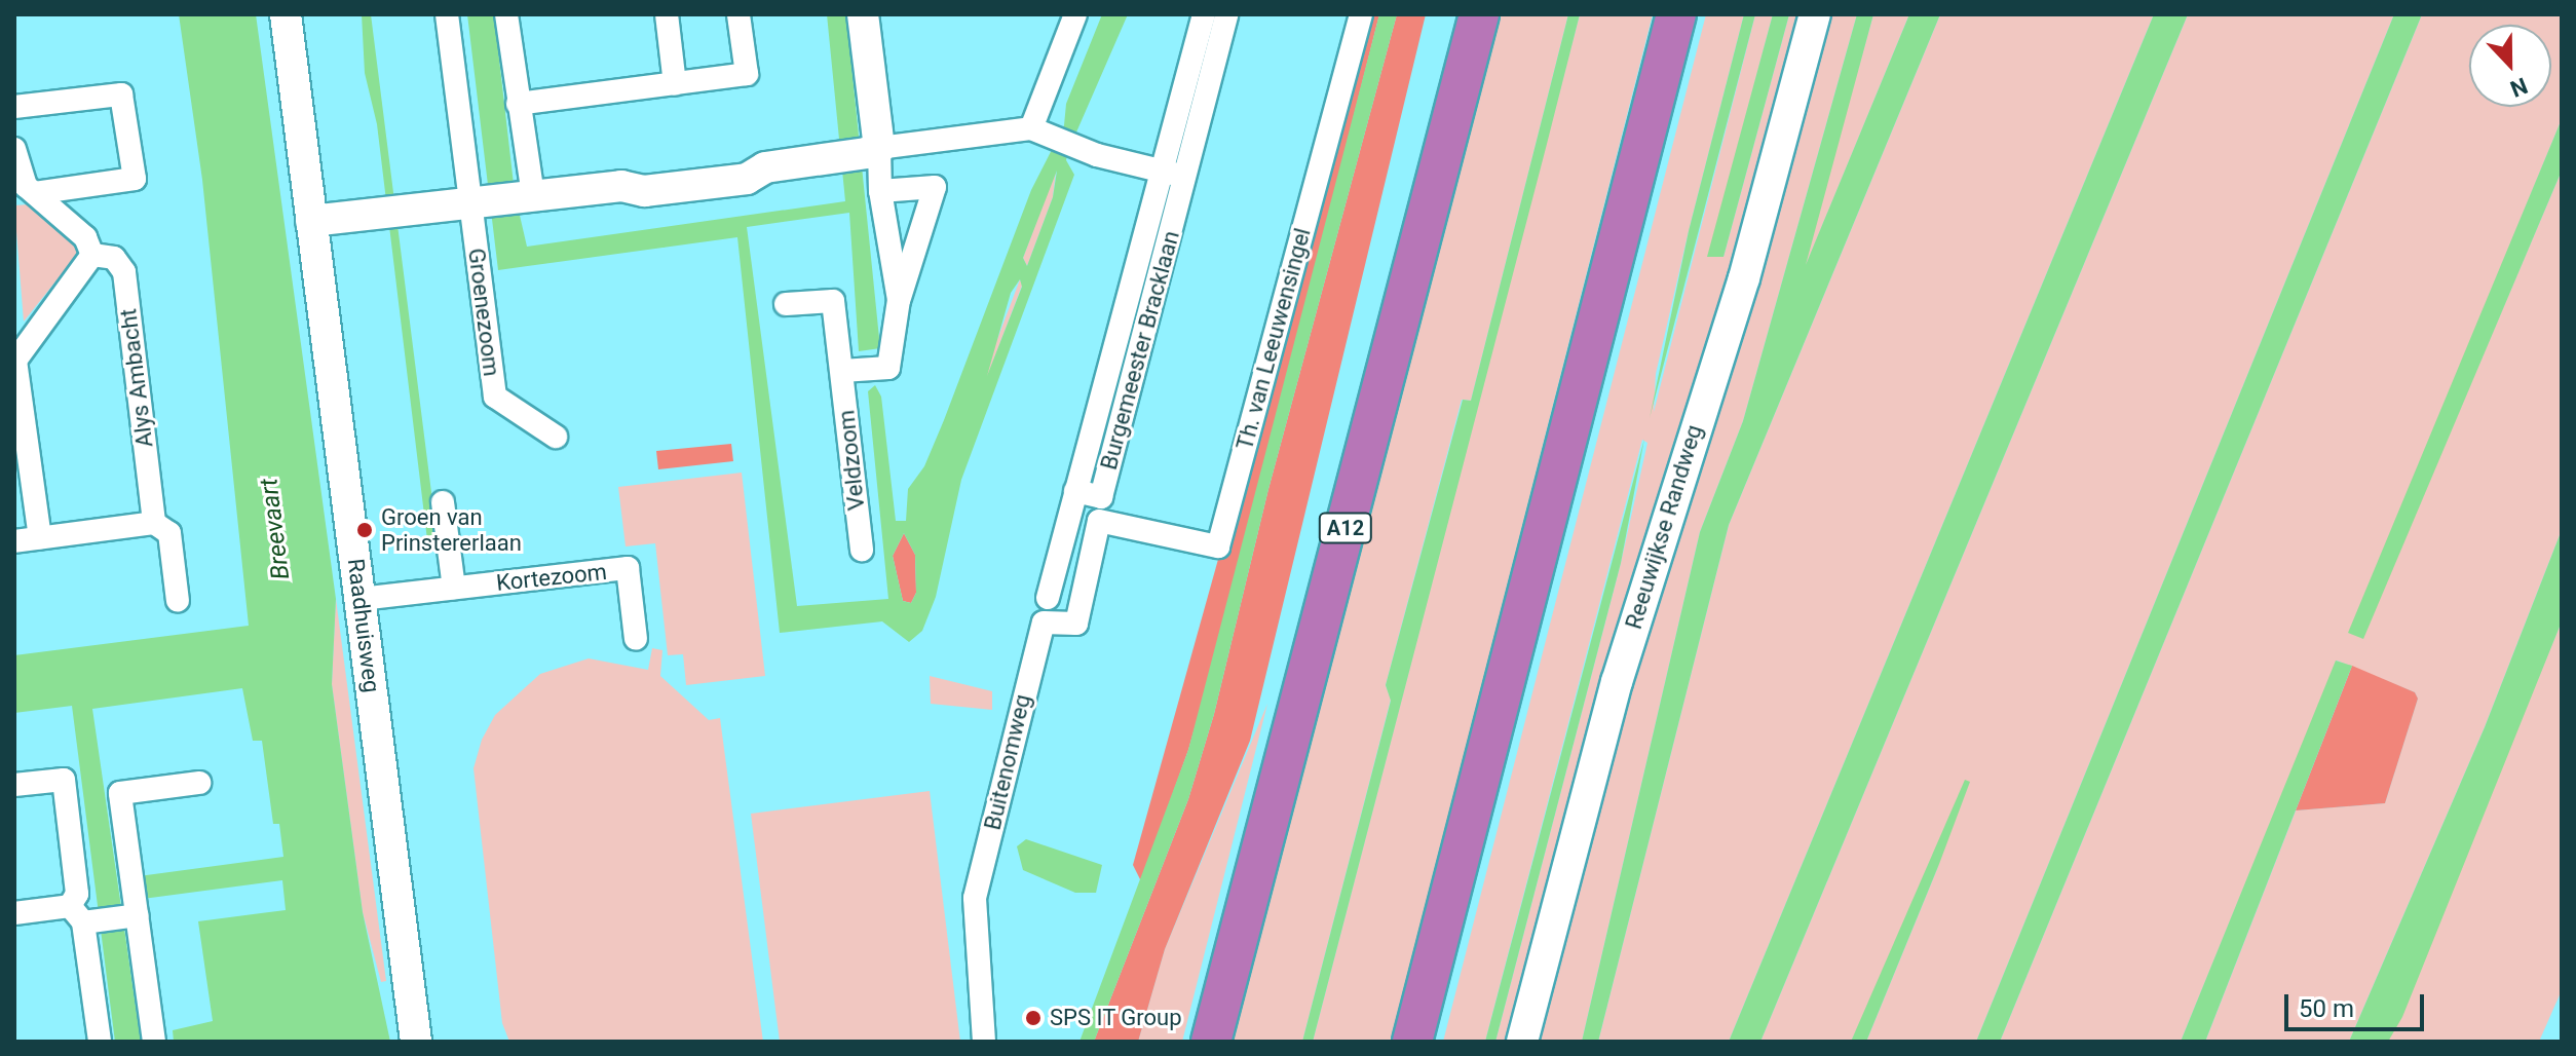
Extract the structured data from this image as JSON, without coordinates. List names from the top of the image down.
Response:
{
  "streets": {
    "highway": ["A12"],
    "street": [
      "Groenezoom",
      "Th. van Leeuwensingel",
      "Burgemeester Bracklaan",
      "Alys Ambacht",
      "Veldzoom",
      "Reeuwijkse Randweg",
      "Kortezoom",
      "Raadhuisweg",
      "Buitenomweg"
    ]
  },
  "crossings": [
    ["Th. van Leeuwensingel", "Buitenomweg"],
    ["Kortezoom", "Raadhuisweg"]
  ],
  "water": ["Breevaart"],
  "places": ["Groen van Prinstererlaan", "SPS IT Group"],
  "scale_bar": "50 m",
  "north": "bottom"
}
